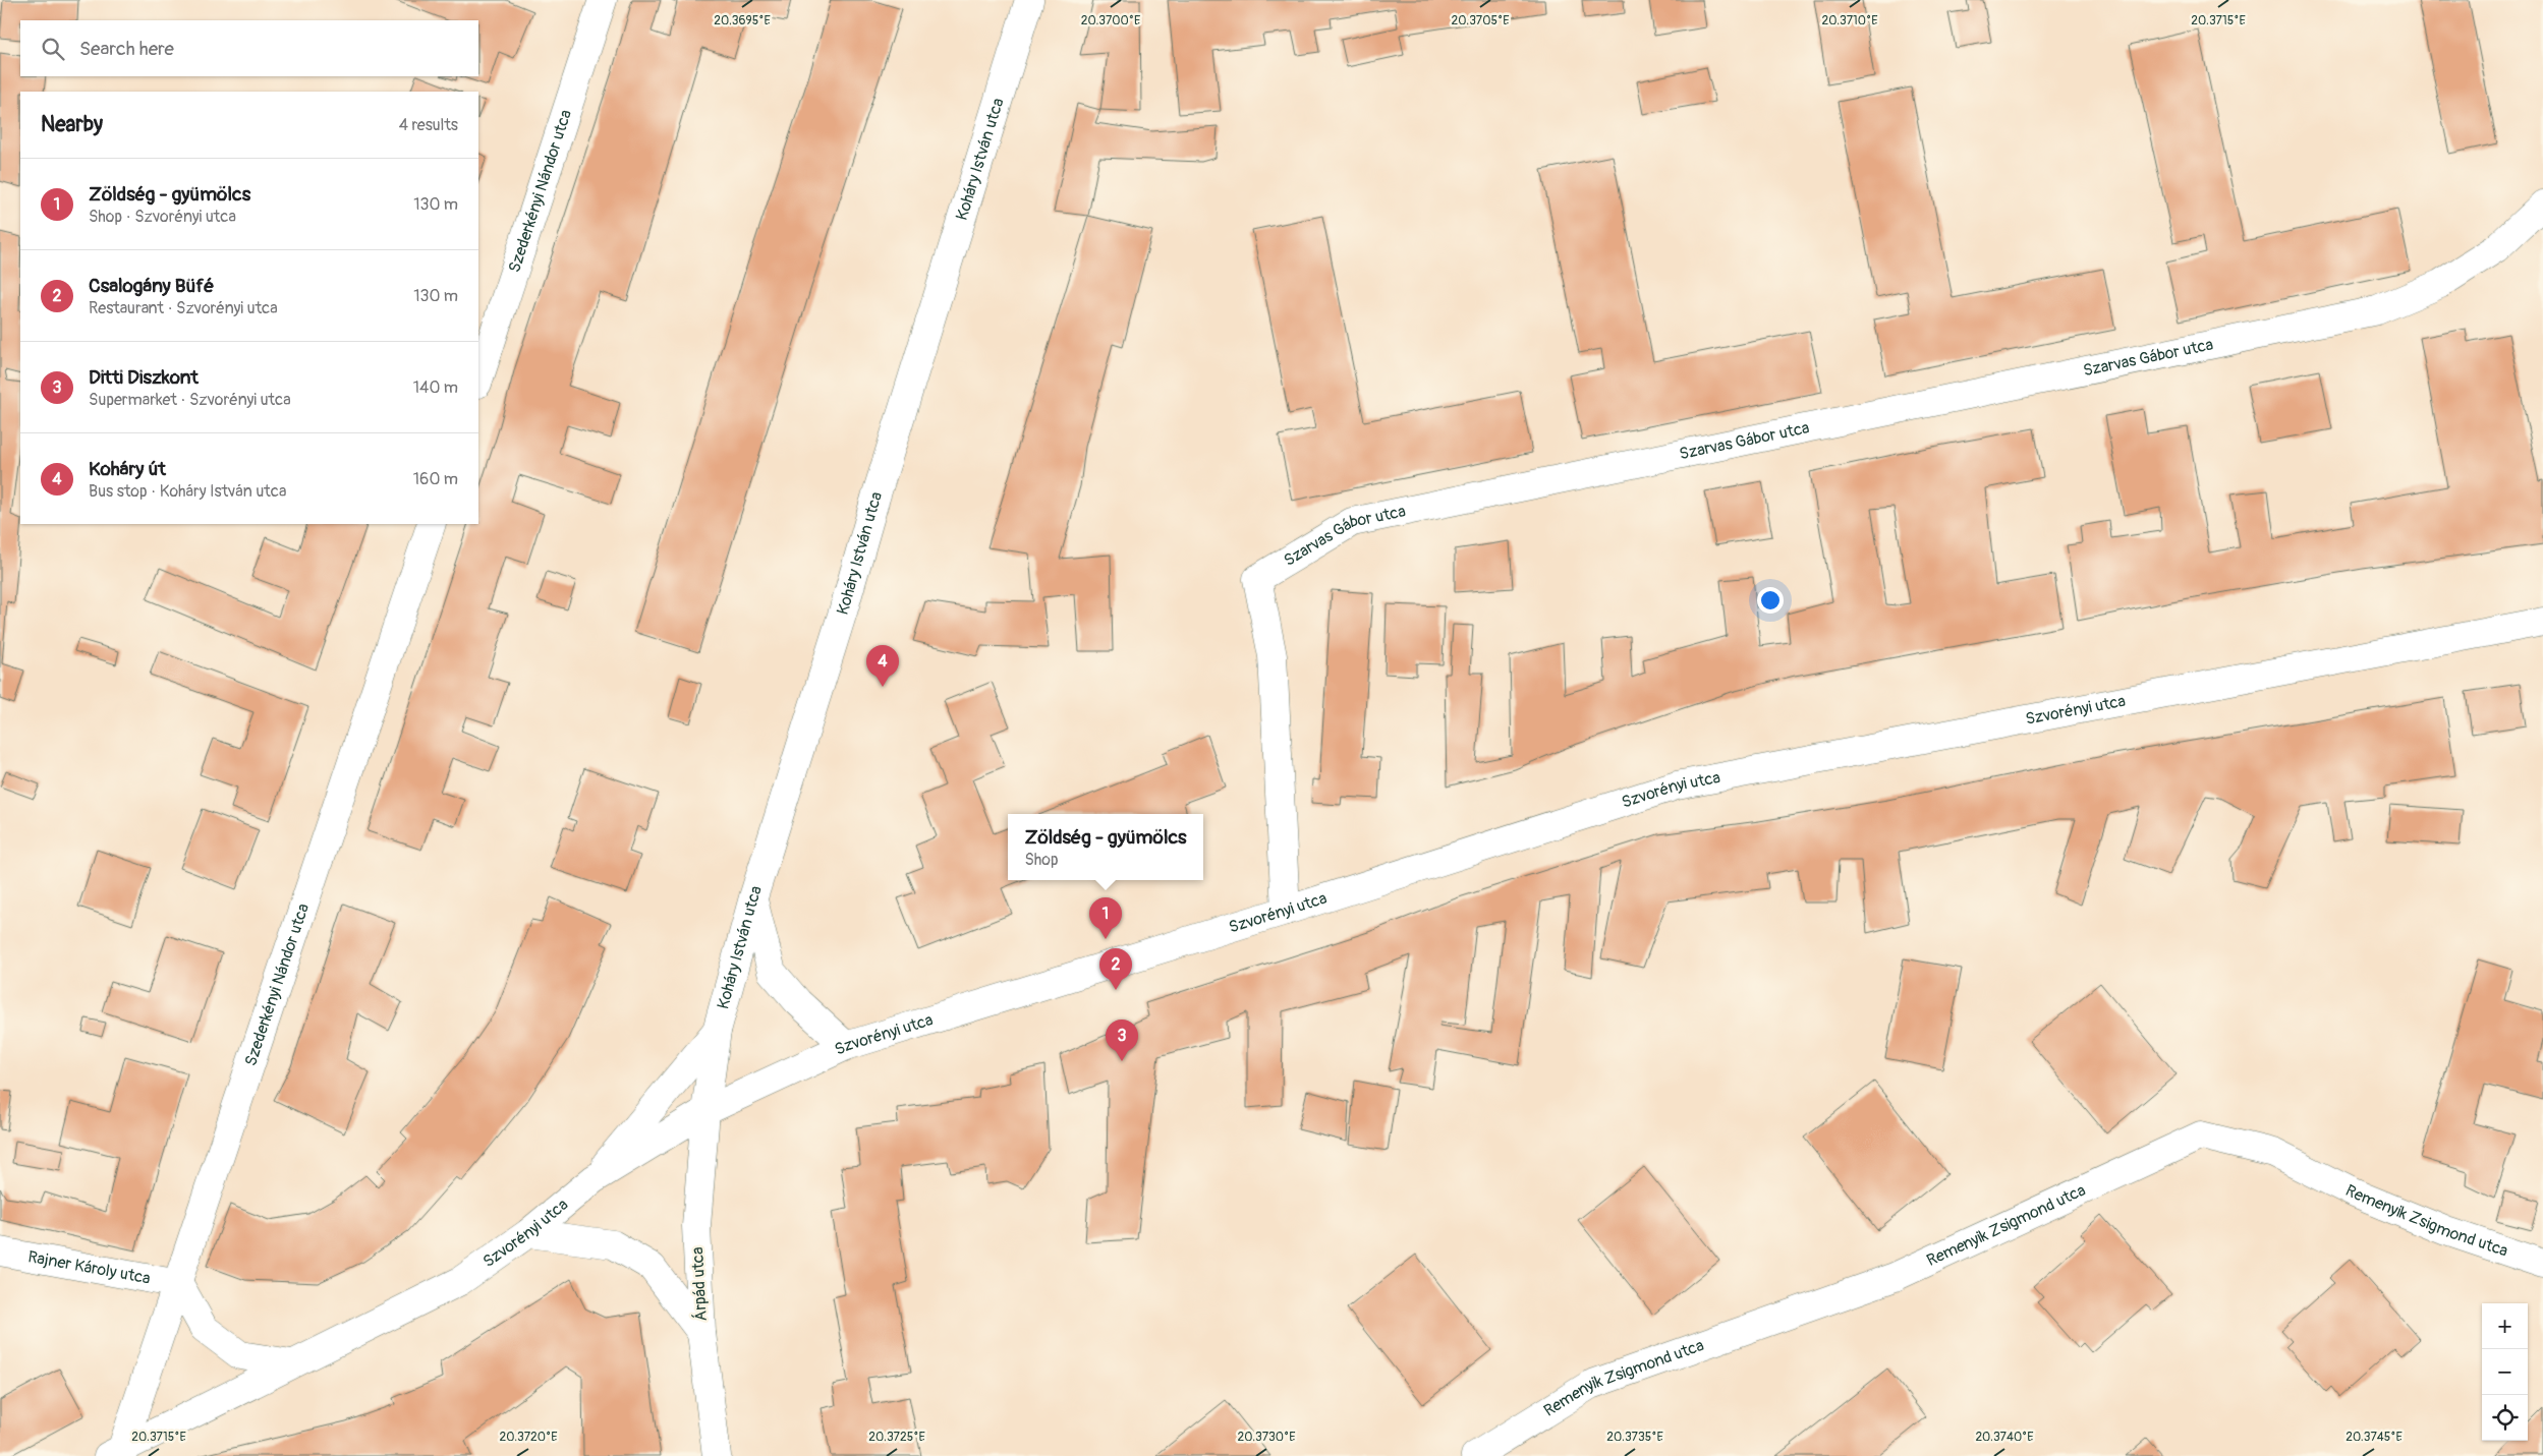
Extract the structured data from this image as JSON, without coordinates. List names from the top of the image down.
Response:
{
  "streets": {
    "street": [
      "Koháry István utca",
      "Szederkényi Nándor utca",
      "Szarvas Gábor utca",
      "Szvorényi utca",
      "Remenyik Zsigmond utca",
      "Rajner Károly utca",
      "Árpád utca"
    ]
  },
  "crossings": [
    ["Koháry István utca", "Szvorényi utca"],
    ["Koháry István utca", "Árpád utca"],
    ["Szederkényi Nándor utca", "Szvorényi utca"],
    ["Szederkényi Nándor utca", "Rajner Károly utca"],
    ["Szarvas Gábor utca", "Szvorényi utca"],
    ["Szvorényi utca", "Árpád utca"]
  ],
  "page": {
    "search": "Search here",
    "heading": ["Nearby", "4 results"],
    "list": [
      {
        "mark": "1",
        "name": "Zöldség - gyümölcs",
        "note": "Shop · Szvorényi utca",
        "value": "130 m"
      },
      {
        "mark": "2",
        "name": "Csalogány Büfé",
        "note": "Restaurant · Szvorényi utca",
        "value": "130 m"
      },
      {
        "mark": "3",
        "name": "Ditti Diszkont",
        "note": "Supermarket · Szvorényi utca",
        "value": "140 m"
      },
      {
        "mark": "4",
        "name": "Koháry út",
        "note": "Bus stop · Koháry István utca",
        "value": "160 m"
      }
    ],
    "pins": [
      "4",
      "1",
      "2",
      "3"
    ],
    "popup": ["Zöldség - gyümölcs", "Shop"],
    "map_buttons": ["+", "−"]
  },
  "coordinates": [
    "20.3715°E",
    "20.3695°E",
    "20.3700°E",
    "20.3705°E",
    "20.3710°E",
    "20.3720°E",
    "20.3725°E",
    "20.3730°E",
    "20.3735°E",
    "20.3740°E",
    "20.3745°E"
  ]
}
